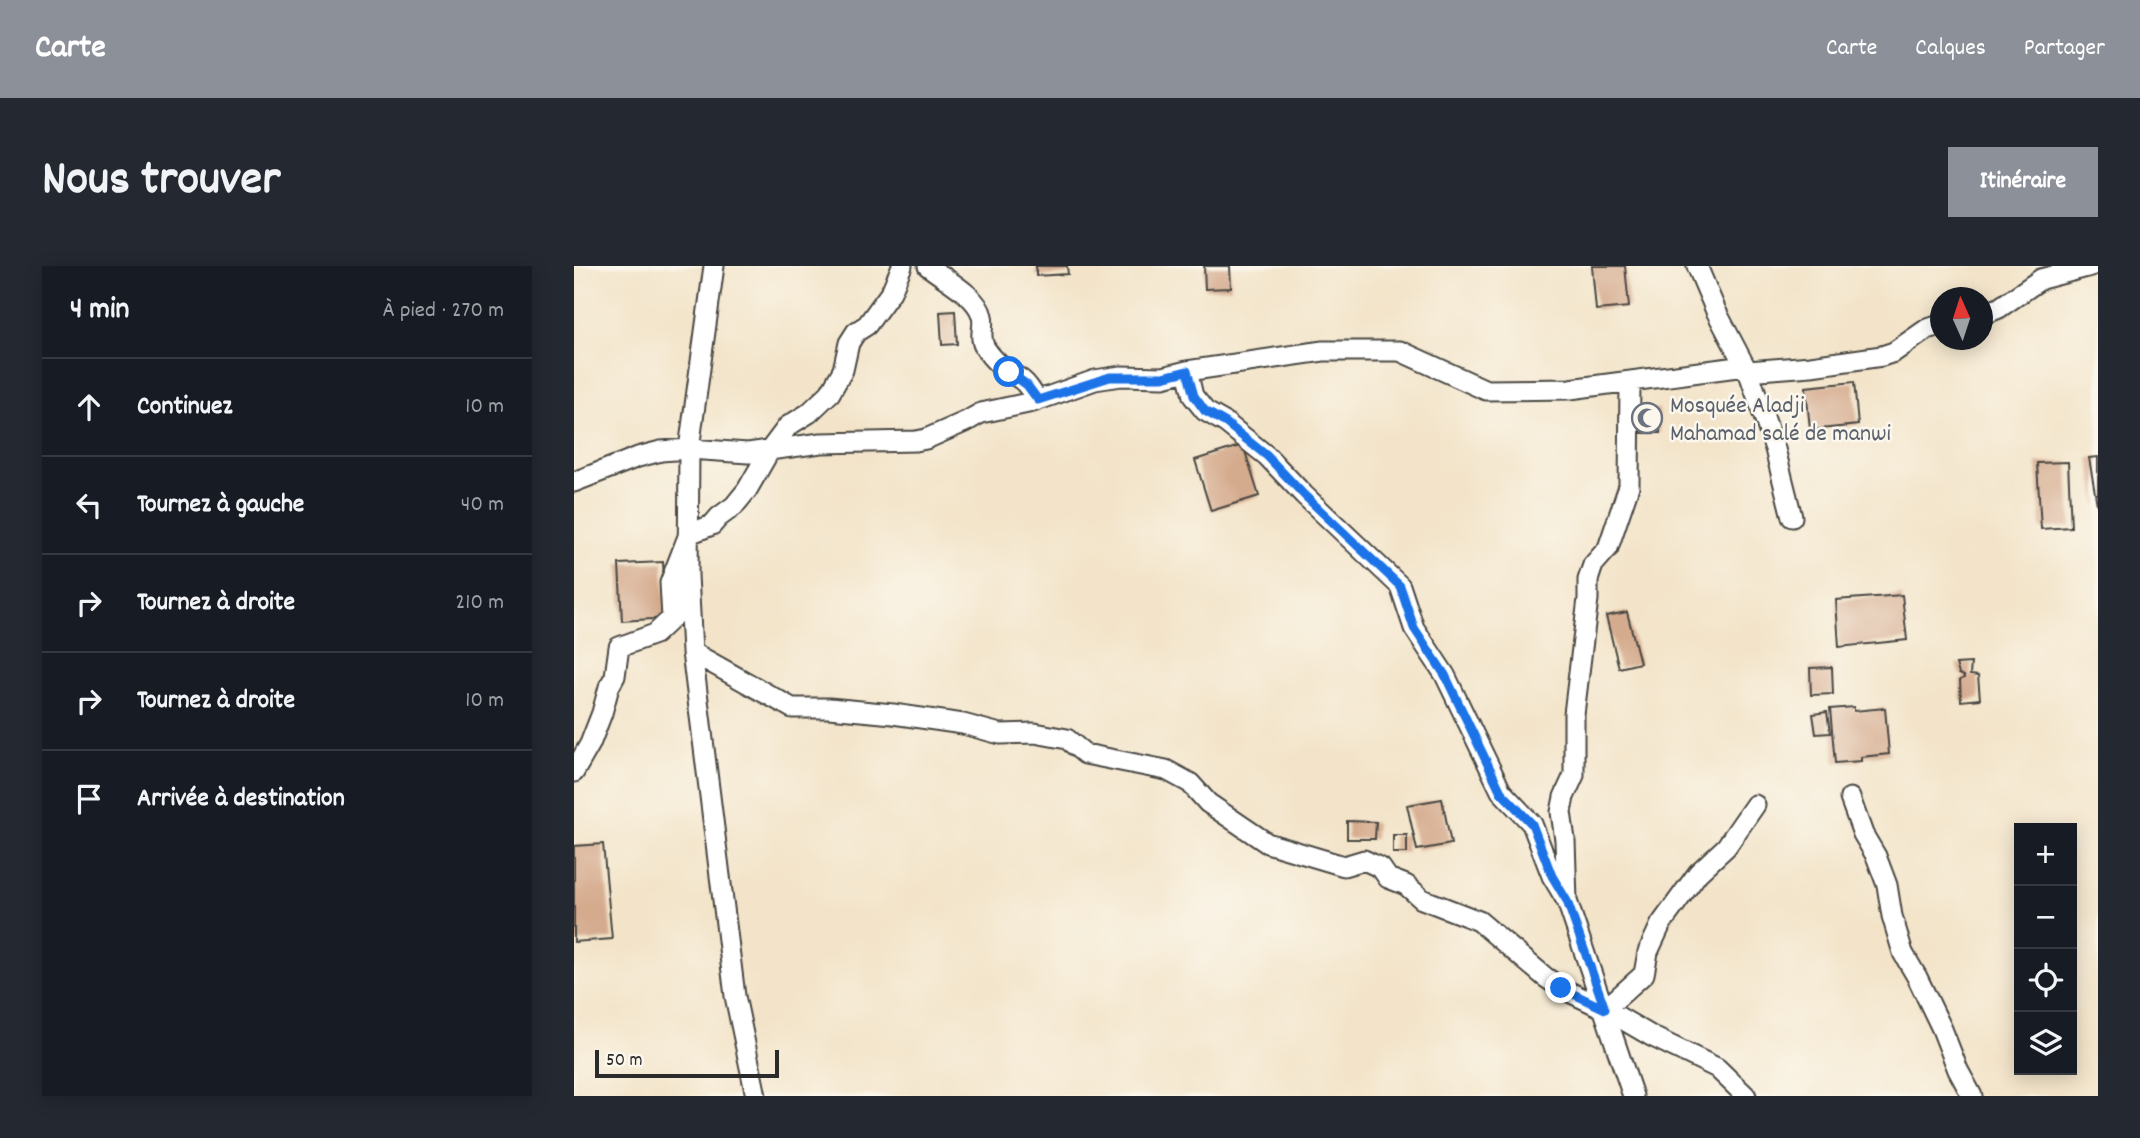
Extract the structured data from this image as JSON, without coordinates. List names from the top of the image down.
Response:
{
  "places": {
    "mosque": ["Mosquée Aladji Mahamad salé de manwi"]
  },
  "scale_bar": "50 m",
  "north": "top",
  "page": {
    "header": "Carte",
    "nav": ["Carte", "Calques", "Partager"],
    "title": "Nous trouver",
    "buttons": "Itinéraire",
    "heading": ["4 min", "À pied · 270 m"],
    "list": [
      ["Continuez", "10 m"],
      ["Tournez à gauche", "40 m"],
      ["Tournez à droite", "210 m"],
      ["Tournez à droite", "10 m"],
      "Arrivée à destination"
    ],
    "map_buttons": ["+", "−"],
    "scale": "50 m"
  }
}
